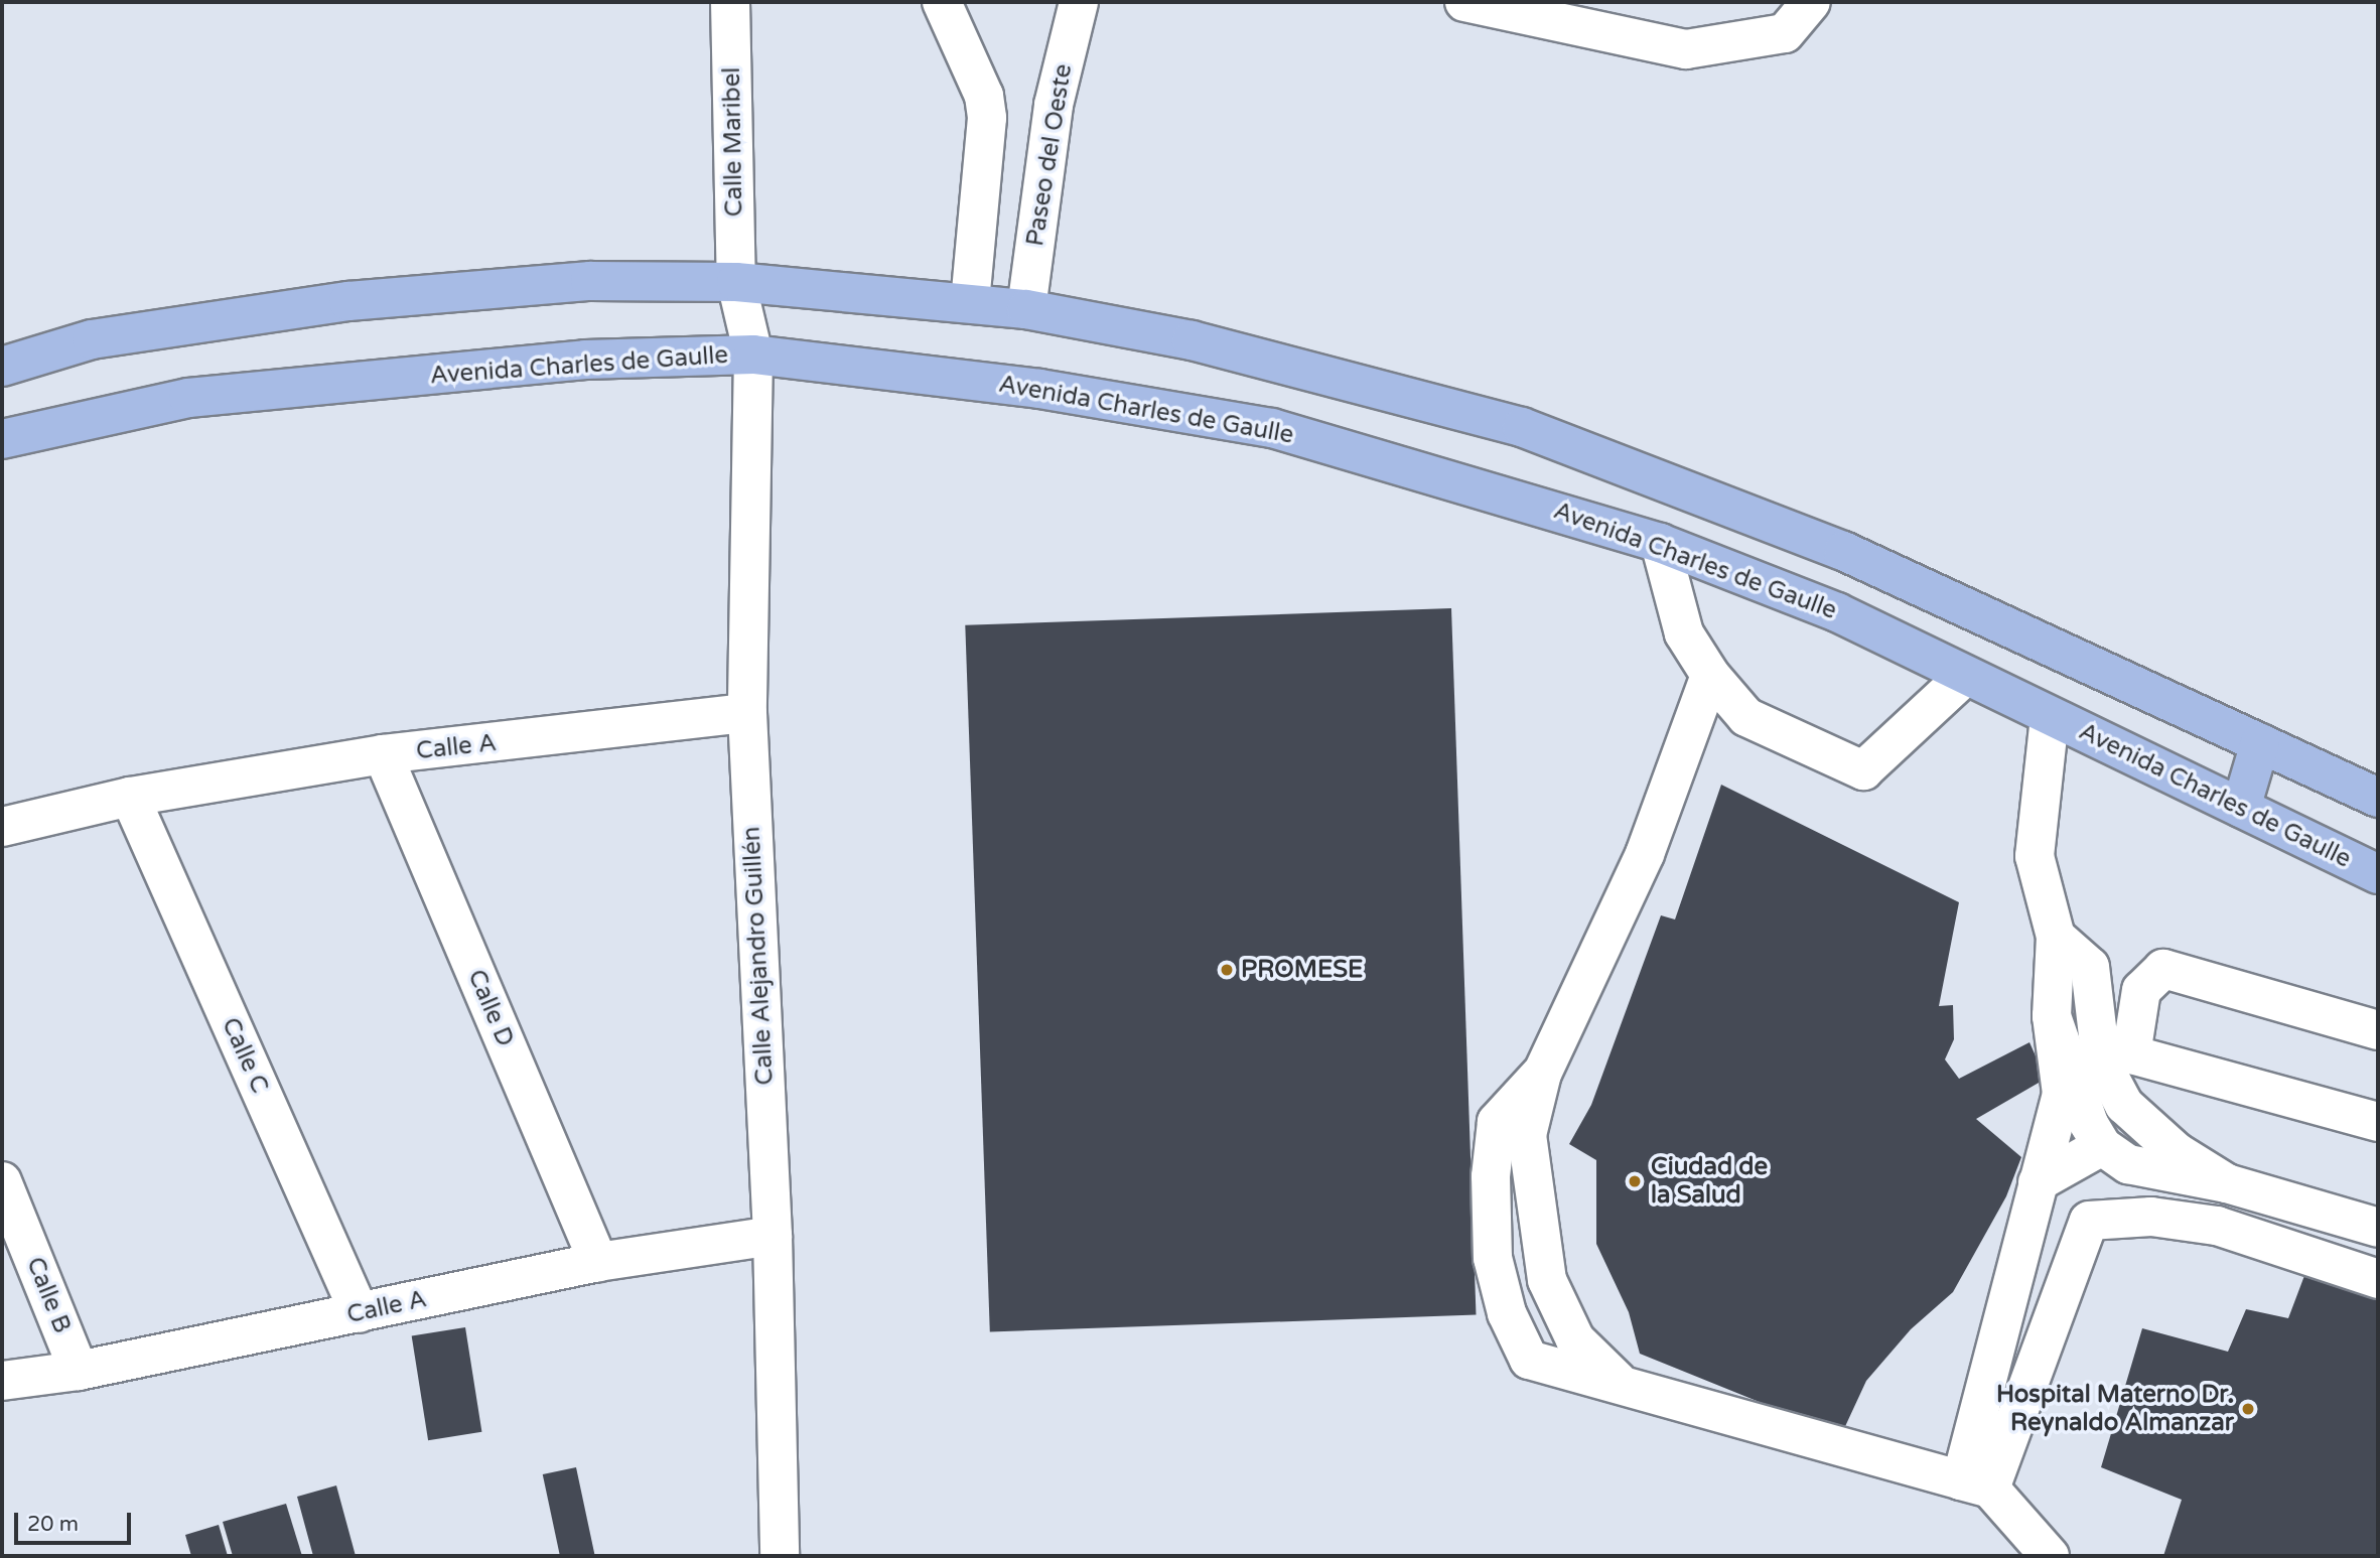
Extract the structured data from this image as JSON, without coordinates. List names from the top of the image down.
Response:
{
  "streets": {
    "main road": ["Avenida Charles de Gaulle"],
    "street": [
      "Calle Maribel",
      "Paseo del Oeste",
      "Calle A",
      "Calle Alejandro Guillén",
      "Calle D",
      "Calle C",
      "Calle B"
    ]
  },
  "crossings": [
    ["Calle Maribel", "Avenida Charles de Gaulle"],
    ["Calle Maribel", "Calle Alejandro Guillén"],
    ["Avenida Charles de Gaulle", "Calle Alejandro Guillén"],
    ["Calle A", "Calle Alejandro Guillén"],
    ["Calle A", "Calle D"],
    ["Calle A", "Calle C"],
    ["Calle A", "Calle B"]
  ],
  "places": ["PROMESE", "Ciudad de la Salud", "Hospital Materno Dr. Reynaldo Almanzar"],
  "scale_bar": "20 m"
}
